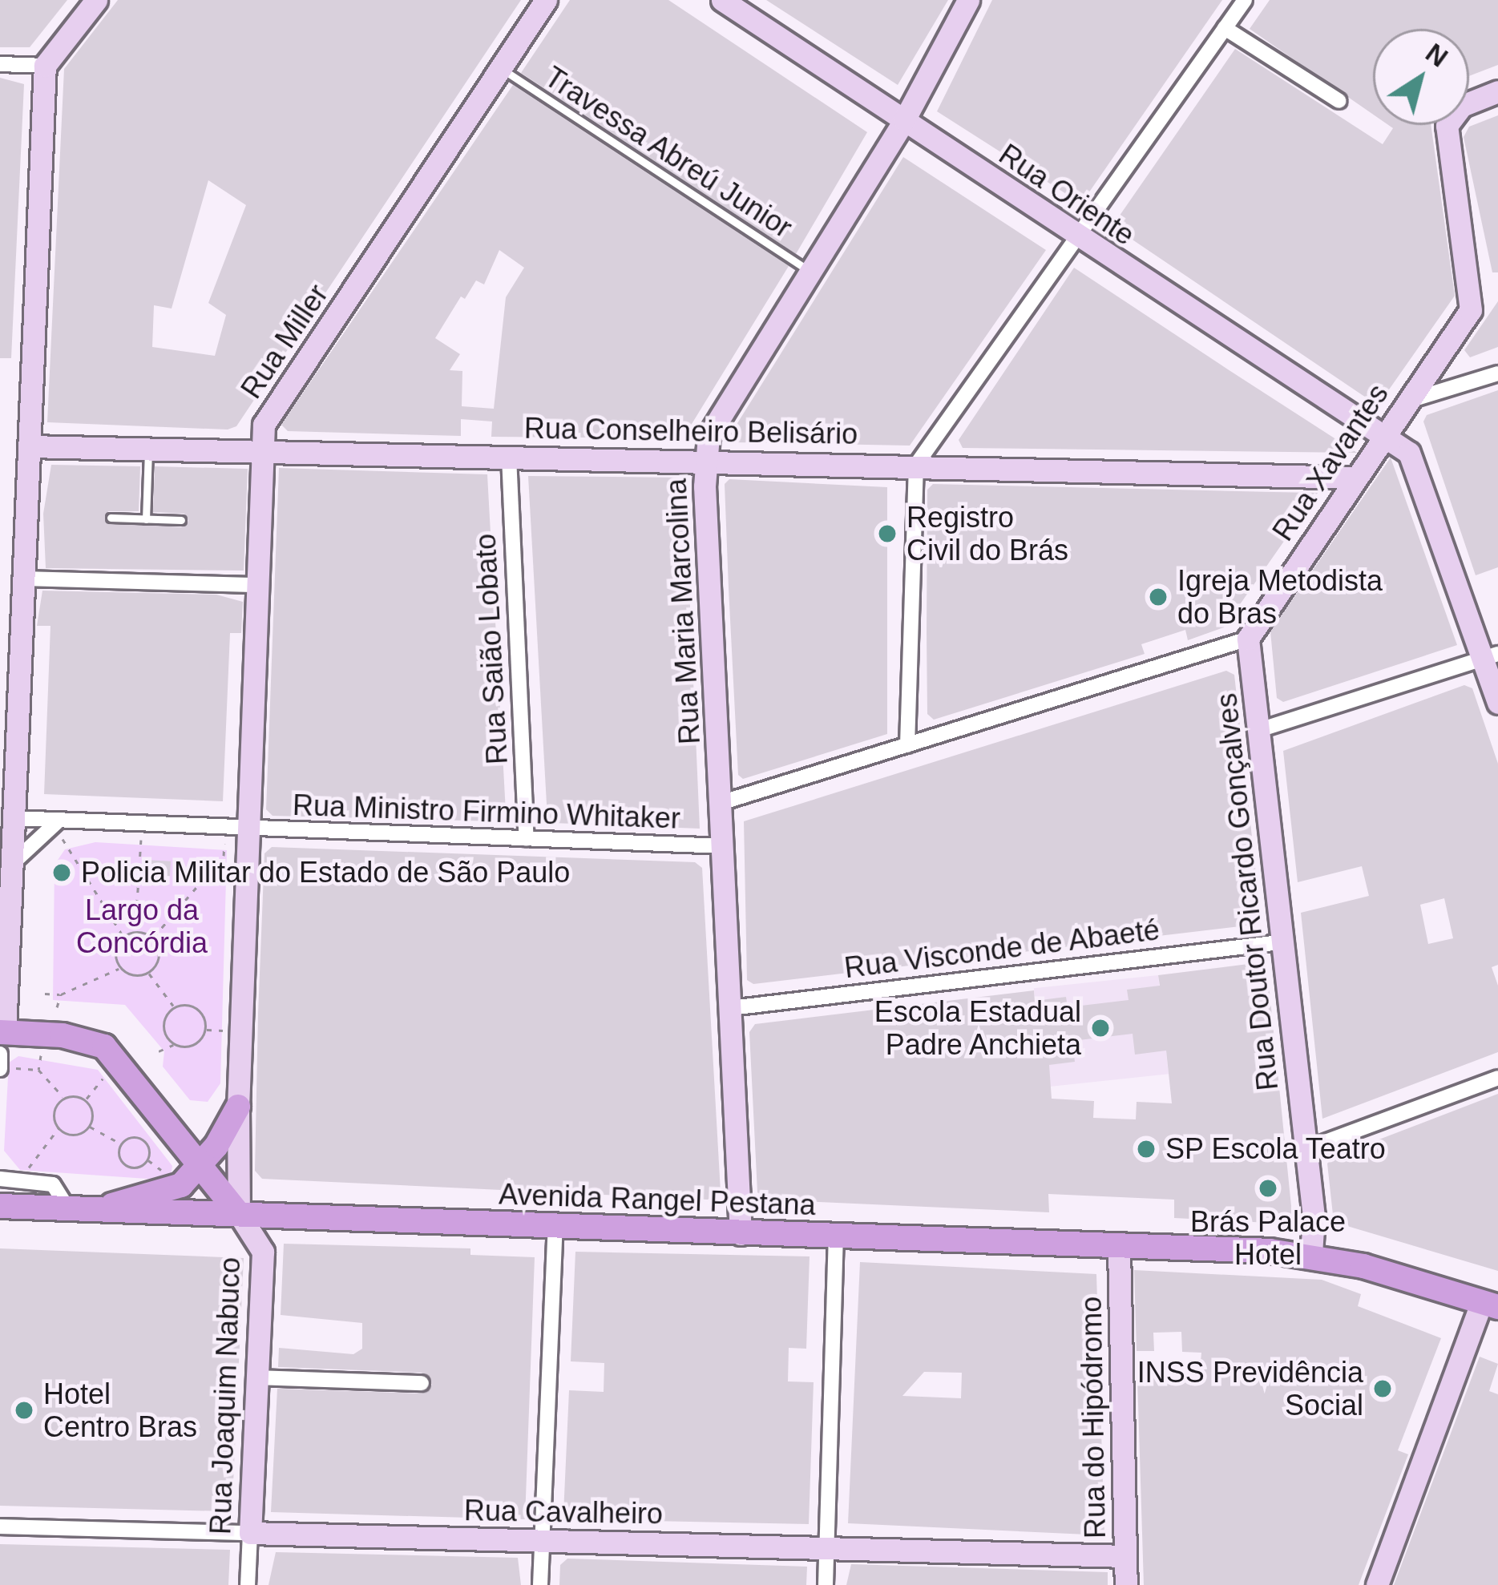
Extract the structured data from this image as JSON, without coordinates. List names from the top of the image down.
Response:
{
  "streets": {
    "main road": ["Avenida Rangel Pestana"],
    "street": [
      "Rua Oriente",
      "Rua Miller",
      "Rua Conselheiro Belisário",
      "Rua Xavantes",
      "Rua Maria Marcolina",
      "Rua Saião Lobato",
      "Rua Ministro Firmino Whitaker",
      "Rua Doutor Ricardo Gonçalves",
      "Rua Visconde de Abaeté",
      "Rua Joaquim Nabuco",
      "Rua do Hipódromo",
      "Rua Cavalheiro"
    ],
    "lane": ["Travessa Abreú Junior"]
  },
  "crossings": [
    ["Travessa Abreú Junior", "Rua Miller"],
    ["Travessa Abreú Junior", "Rua Maria Marcolina"],
    ["Rua Oriente", "Rua Xavantes"],
    ["Rua Oriente", "Rua Maria Marcolina"],
    ["Rua Miller", "Rua Conselheiro Belisário"],
    ["Rua Miller", "Rua Ministro Firmino Whitaker"],
    ["Rua Conselheiro Belisário", "Rua Xavantes"],
    ["Rua Conselheiro Belisário", "Rua Maria Marcolina"],
    ["Rua Conselheiro Belisário", "Rua Saião Lobato"],
    ["Rua Xavantes", "Rua Doutor Ricardo Gonçalves"],
    ["Rua Maria Marcolina", "Rua Ministro Firmino Whitaker"],
    ["Rua Maria Marcolina", "Rua Visconde de Abaeté"],
    ["Rua Maria Marcolina", "Avenida Rangel Pestana"],
    ["Rua Saião Lobato", "Rua Ministro Firmino Whitaker"],
    ["Rua Doutor Ricardo Gonçalves", "Rua Visconde de Abaeté"],
    ["Rua Doutor Ricardo Gonçalves", "Avenida Rangel Pestana"],
    ["Avenida Rangel Pestana", "Rua Joaquim Nabuco"],
    ["Avenida Rangel Pestana", "Rua do Hipódromo"],
    ["Rua Joaquim Nabuco", "Rua Cavalheiro"],
    ["Rua do Hipódromo", "Rua Cavalheiro"]
  ],
  "parks": ["Largo da Concórdia"],
  "places": [
    "Registro Civil do Brás",
    "Igreja Metodista do Bras",
    "Policia Militar do Estado de São Paulo",
    "Escola Estadual Padre Anchieta",
    "SP Escola Teatro",
    "Brás Palace Hotel",
    "INSS Previdência Social",
    "Hotel Centro Bras"
  ],
  "north": "top right"
}
